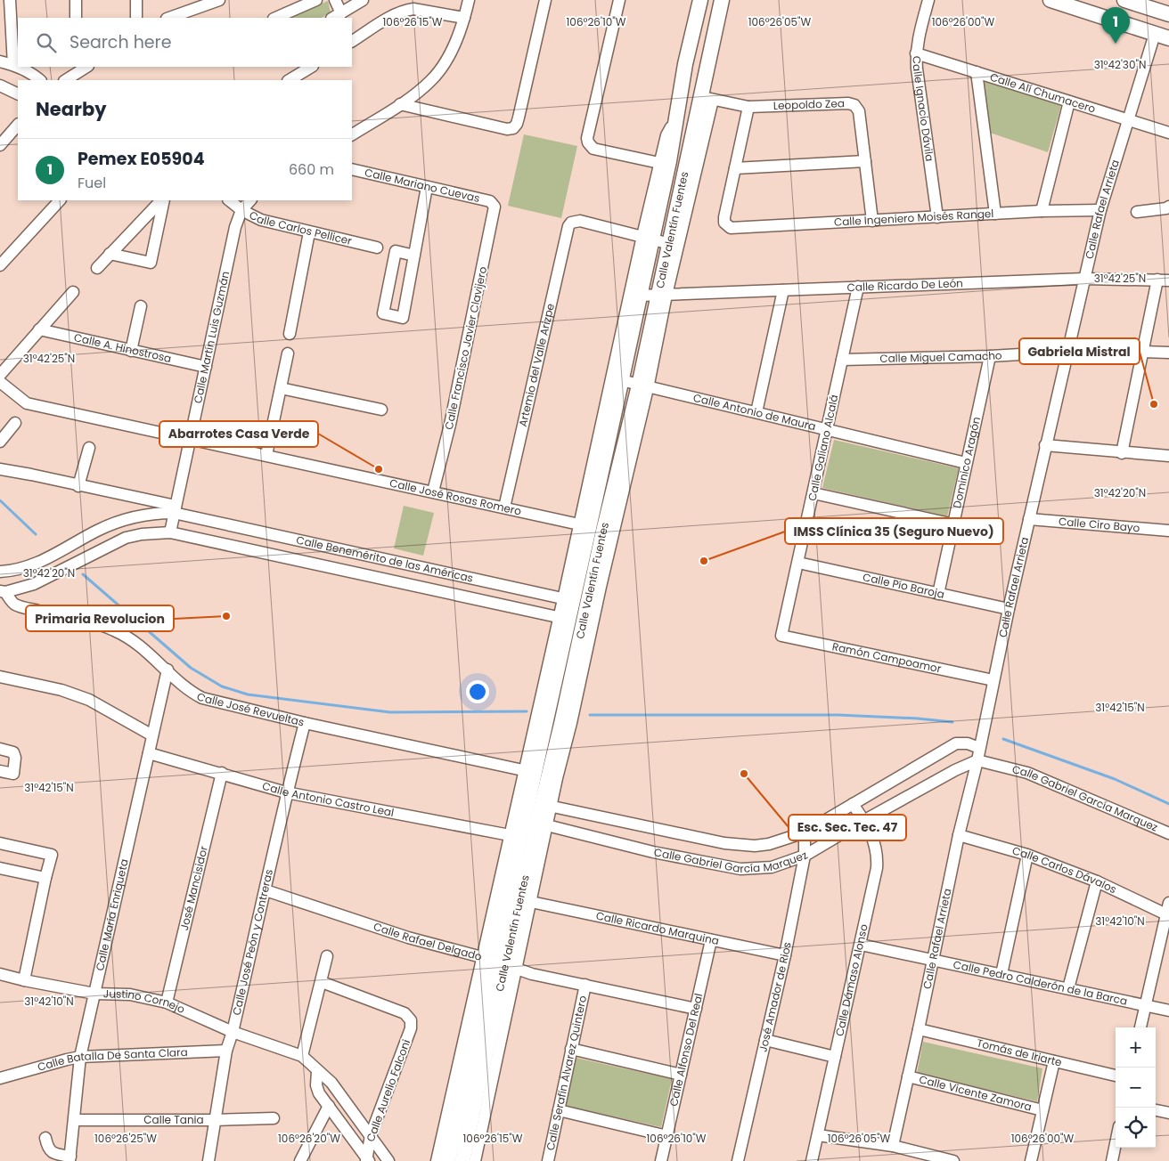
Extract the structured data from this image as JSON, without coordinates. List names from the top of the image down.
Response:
{
  "streets": {
    "main road": ["Calle Valentín Fuentes"],
    "street": [
      "Calle Alí Chumacero",
      "Leopoldo Zea",
      "Calle Ignacio Dávila",
      "Calle Mariano Cuevas",
      "Calle Rafael Arrieta",
      "Calle Ingeniero Moisés Rangel",
      "Calle Carlos Pellicer",
      "Calle Ricardo De León",
      "Calle Martín Luis Guzmán",
      "Calle A. Hinostrosa",
      "Calle Francisco Javier Clavijero",
      "Calle Miguel Camacho",
      "Artemio del Valle Arizpe",
      "Calle Antonio de Maura",
      "Calle Galiano Alcalá",
      "Dominico Aragón",
      "Calle José Rosas Romero",
      "Calle Ciro Bayo",
      "Calle Benemérito de las Américas",
      "Calle Pío Baroja",
      "Ramón Campoamor",
      "Calle José Revueltas",
      "Calle Gabriel García Marquez",
      "Calle Antonio Castro Leal",
      "Calle Carlos Dávalos",
      "José Mancisidor",
      "Calle María Enriqueta",
      "Calle Ricardo Marquina",
      "Calle José Peón y Contreras",
      "Calle Rafael Delgado",
      "Calle Dámaso Alonso",
      "Calle Pedro Calderón de la Barca",
      "José Amador de Rios",
      "Justino Cornejo",
      "Calle Alfonso Del Real",
      "Tomás de Iriarte",
      "Calle Batalla De Santa Clara",
      "Calle Serafín Álvarez Quintero",
      "Calle Aurelio Falconi",
      "Calle Vicente Zamora",
      "Calle Tania"
    ]
  },
  "crossings": [
    ["Calle Alí Chumacero", "Calle Ignacio Dávila"],
    ["Calle Alí Chumacero", "Calle Rafael Arrieta"],
    ["Leopoldo Zea", "Calle Ingeniero Moisés Rangel"],
    ["Leopoldo Zea", "Calle Valentín Fuentes"],
    ["Calle Ignacio Dávila", "Calle Ingeniero Moisés Rangel"],
    ["Calle Mariano Cuevas", "Calle Francisco Javier Clavijero"],
    ["Calle Rafael Arrieta", "Calle Ingeniero Moisés Rangel"],
    ["Calle Rafael Arrieta", "Calle Ricardo De León"],
    ["Calle Rafael Arrieta", "Calle Miguel Camacho"],
    ["Calle Rafael Arrieta", "Calle Ciro Bayo"],
    ["Calle Rafael Arrieta", "Calle Pío Baroja"],
    ["Calle Rafael Arrieta", "Ramón Campoamor"],
    ["Calle Rafael Arrieta", "Calle Gabriel García Marquez"],
    ["Calle Rafael Arrieta", "Calle Carlos Dávalos"],
    ["Calle Rafael Arrieta", "Calle Pedro Calderón de la Barca"],
    ["Calle Rafael Arrieta", "Tomás de Iriarte"],
    ["Calle Rafael Arrieta", "Calle Vicente Zamora"],
    ["Calle Carlos Pellicer", "Calle Martín Luis Guzmán"],
    ["Calle Valentín Fuentes", "Calle Ricardo De León"],
    ["Calle Valentín Fuentes", "Artemio del Valle Arizpe"],
    ["Calle Valentín Fuentes", "Calle Antonio de Maura"],
    ["Calle Valentín Fuentes", "Calle Benemérito de las Américas"],
    ["Calle Valentín Fuentes", "Calle José Revueltas"],
    ["Calle Valentín Fuentes", "Calle Gabriel García Marquez"],
    ["Calle Valentín Fuentes", "Calle Rafael Delgado"],
    ["Calle Ricardo De León", "Calle Galiano Alcalá"],
    ["Calle Martín Luis Guzmán", "Calle A. Hinostrosa"],
    ["Calle Martín Luis Guzmán", "Calle José Rosas Romero"],
    ["Calle Martín Luis Guzmán", "Calle Benemérito de las Américas"],
    ["Calle Francisco Javier Clavijero", "Calle José Rosas Romero"],
    ["Calle Miguel Camacho", "Calle Galiano Alcalá"],
    ["Calle Miguel Camacho", "Dominico Aragón"],
    ["Artemio del Valle Arizpe", "Calle José Rosas Romero"],
    ["Calle Antonio de Maura", "Calle Galiano Alcalá"],
    ["Calle Antonio de Maura", "Dominico Aragón"],
    ["Calle Galiano Alcalá", "Calle Pío Baroja"],
    ["Calle Galiano Alcalá", "Ramón Campoamor"],
    ["Dominico Aragón", "Calle Pío Baroja"],
    ["Calle Benemérito de las Américas", "Calle José Revueltas"],
    ["Calle José Revueltas", "Calle María Enriqueta"],
    ["Calle José Revueltas", "Calle José Peón y Contreras"],
    ["Calle Gabriel García Marquez", "Calle Dámaso Alonso"],
    ["Calle Gabriel García Marquez", "José Amador de Rios"],
    ["Calle Antonio Castro Leal", "José Mancisidor"],
    ["Calle Antonio Castro Leal", "Calle María Enriqueta"],
    ["Calle Antonio Castro Leal", "Calle José Peón y Contreras"],
    ["José Mancisidor", "Justino Cornejo"],
    ["Calle María Enriqueta", "Justino Cornejo"],
    ["Calle María Enriqueta", "Calle Batalla De Santa Clara"],
    ["Calle María Enriqueta", "Calle Tania"],
    ["Calle Ricardo Marquina", "José Amador de Rios"],
    ["Calle Ricardo Marquina", "Calle Alfonso Del Real"],
    ["Calle José Peón y Contreras", "Calle Rafael Delgado"],
    ["Calle José Peón y Contreras", "Justino Cornejo"],
    ["Calle José Peón y Contreras", "Calle Batalla De Santa Clara"],
    ["Calle José Peón y Contreras", "Calle Tania"],
    ["Calle Rafael Delgado", "Calle Alfonso Del Real"],
    ["Calle Rafael Delgado", "Calle Serafín Álvarez Quintero"],
    ["Calle Dámaso Alonso", "Calle Pedro Calderón de la Barca"]
  ],
  "places": [
    "Gabriela Mistral",
    "Abarrotes Casa Verde",
    "IMSS Clínica 35 (Seguro Nuevo)",
    "Primaria Revolucion",
    "Esc. Sec. Tec. 47"
  ],
  "page": {
    "pins": "1",
    "search": "Search here",
    "heading": "Nearby",
    "list": [
      {
        "mark": "1",
        "name": "Pemex E05904",
        "note": "Fuel",
        "value": "660 m"
      }
    ],
    "map_buttons": ["+", "−"]
  },
  "coordinates": [
    "106°26'15\"W",
    "106°26'10\"W",
    "106°26'05\"W",
    "106°26'00\"W",
    "31°42'30\"N",
    "31°42'25\"N",
    "31°42'20\"N",
    "31°42'15\"N",
    "31°42'10\"N",
    "106°26'25\"W",
    "106°26'20\"W"
  ]
}
